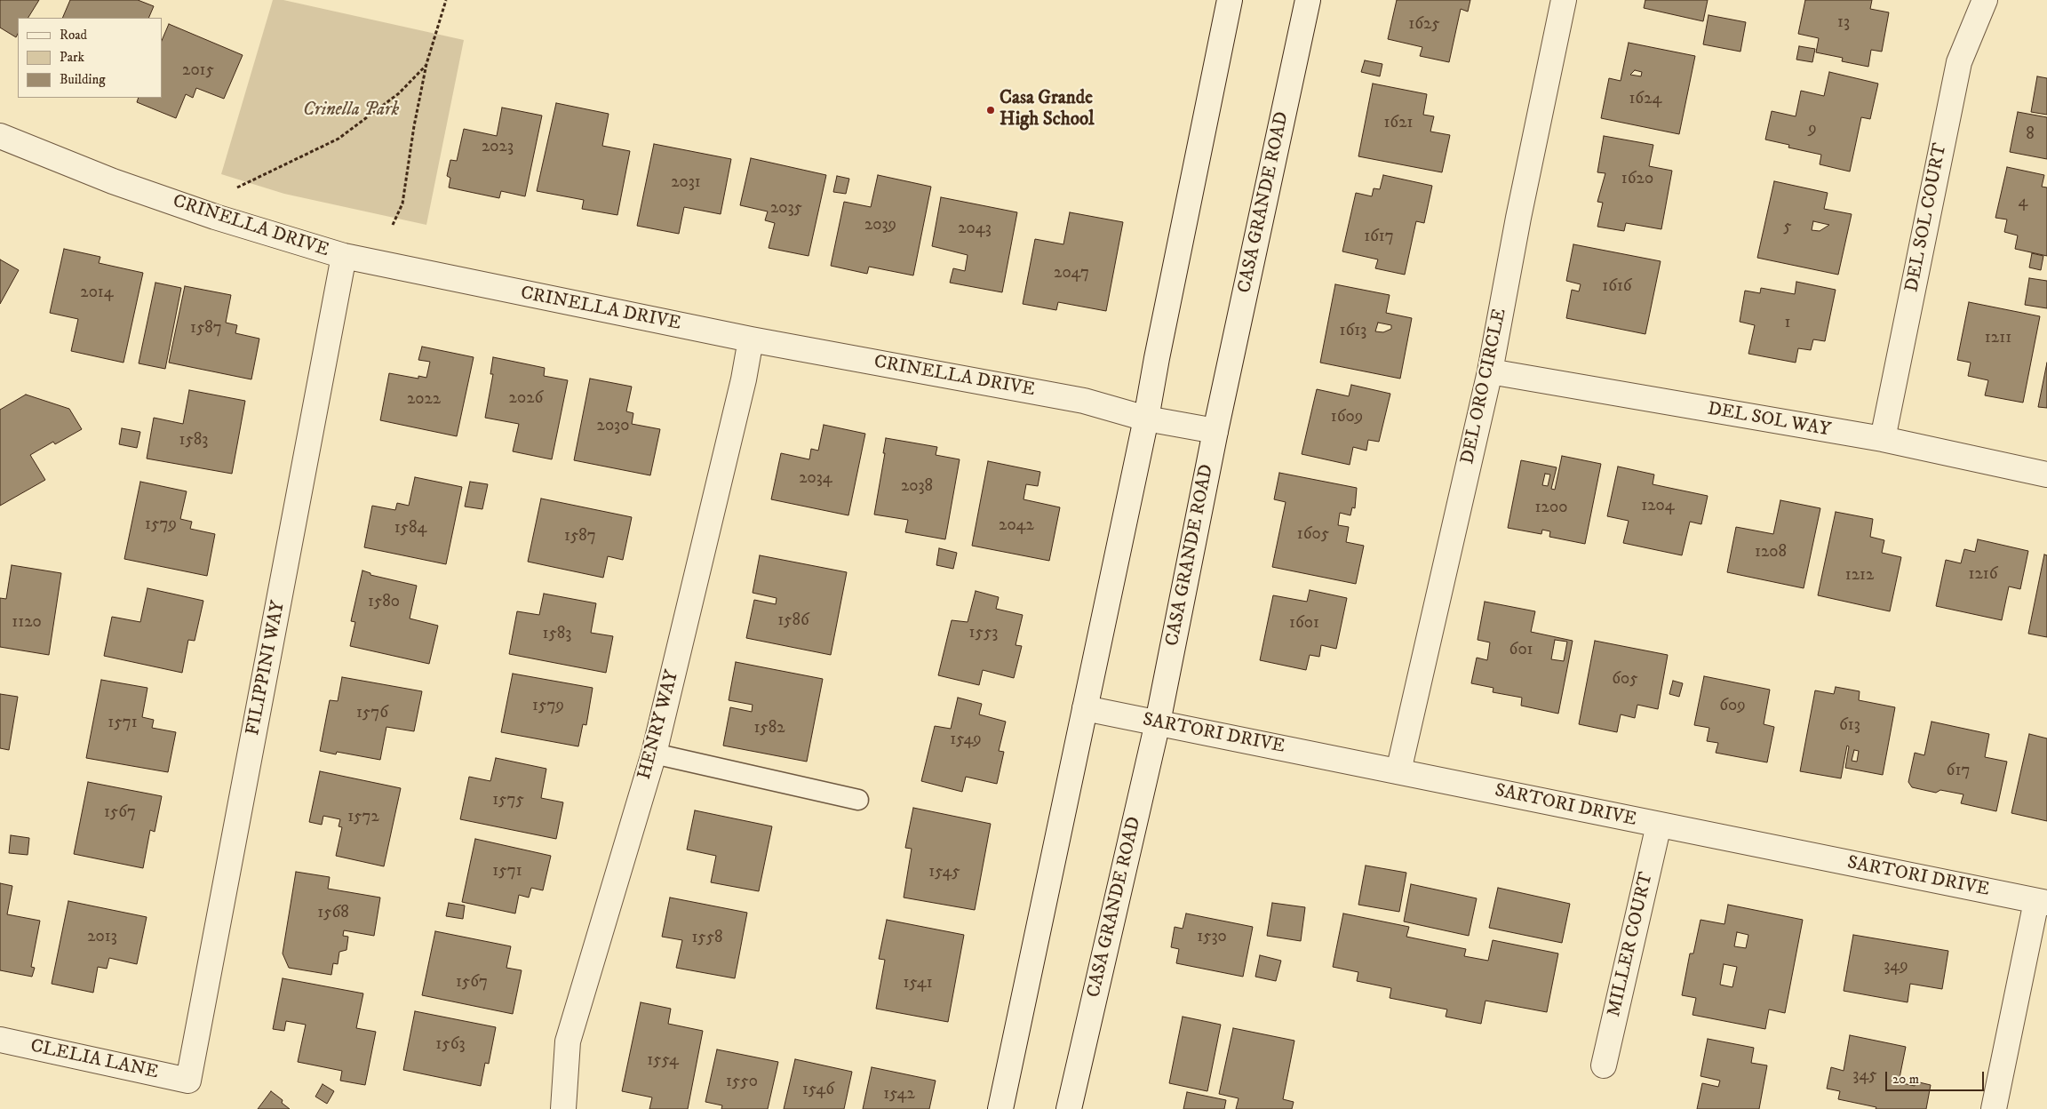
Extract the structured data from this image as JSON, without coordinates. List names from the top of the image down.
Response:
{
  "streets": {
    "street": [
      "CASA GRANDE ROAD",
      "DEL SOL COURT",
      "CRINELLA DRIVE",
      "DEL ORO CIRCLE",
      "DEL SOL WAY",
      "FILIPPINI WAY",
      "HENRY WAY",
      "SARTORI DRIVE",
      "MILLER COURT",
      "CLELIA LANE"
    ]
  },
  "crossings": [
    ["CASA GRANDE ROAD", "CRINELLA DRIVE"],
    ["CASA GRANDE ROAD", "SARTORI DRIVE"],
    ["DEL SOL COURT", "DEL SOL WAY"],
    ["CRINELLA DRIVE", "FILIPPINI WAY"],
    ["CRINELLA DRIVE", "HENRY WAY"],
    ["DEL ORO CIRCLE", "DEL SOL WAY"],
    ["DEL ORO CIRCLE", "SARTORI DRIVE"],
    ["FILIPPINI WAY", "CLELIA LANE"],
    ["SARTORI DRIVE", "MILLER COURT"]
  ],
  "parks": ["Crinella Park"],
  "places": ["Casa Grande High School"],
  "house_numbers": [
    "13",
    "1625",
    "2015",
    "1624",
    "1621",
    "9",
    "8",
    "2023",
    "1620",
    "2031",
    "4",
    "2035",
    "2039",
    "5",
    "2043",
    "1617",
    "2047",
    "1616",
    "2014",
    "1",
    "1587",
    "1613",
    "1211",
    "2026",
    "2022",
    "1609",
    "2030",
    "1583",
    "2034",
    "2038",
    "1204",
    "1200",
    "1579",
    "2042",
    "1584",
    "1605",
    "1587",
    "1208",
    "1216",
    "1212",
    "1580",
    "1586",
    "1120",
    "1601",
    "1553",
    "1583",
    "601",
    "605",
    "1579",
    "609",
    "1576",
    "1571",
    "613",
    "1582",
    "1549",
    "617",
    "1575",
    "1567",
    "1572",
    "1571",
    "1545",
    "1568",
    "2013",
    "1530",
    "1558",
    "349",
    "1567",
    "1541",
    "1563",
    "1554",
    "345",
    "1550",
    "1546",
    "1542"
  ],
  "legend": ["Road", "Park", "Building"],
  "scale_bar": "20 m"
}
